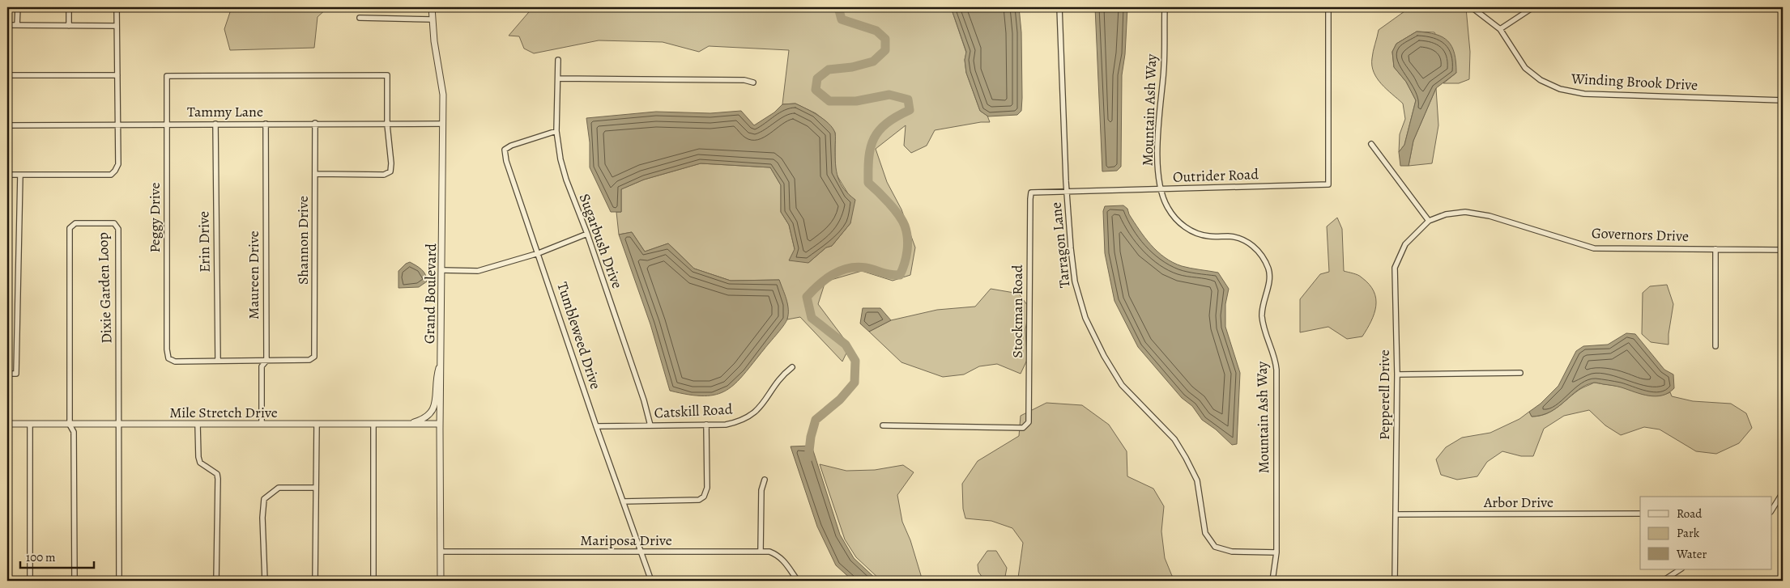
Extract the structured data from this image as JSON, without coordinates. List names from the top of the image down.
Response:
{
  "streets": {
    "street": [
      "Winding Brook Drive",
      "Mountain Ash Way",
      "Tammy Lane",
      "Outrider Road",
      "Peggy Drive",
      "Governors Drive",
      "Shannon Drive",
      "Sugarbush Drive",
      "Erin Drive",
      "Tarragon Lane",
      "Maureen Drive",
      "Dixie Garden Loop",
      "Grand Boulevard",
      "Stockman Road",
      "Tumbleweed Drive",
      "Pepperell Drive",
      "Catskill Road",
      "Mile Stretch Drive",
      "Arbor Drive",
      "Mariposa Drive"
    ]
  },
  "crossings": [
    ["Mountain Ash Way", "Outrider Road"],
    ["Mountain Ash Way", "Tarragon Lane"],
    ["Tammy Lane", "Peggy Drive"],
    ["Tammy Lane", "Shannon Drive"],
    ["Tammy Lane", "Erin Drive"],
    ["Tammy Lane", "Maureen Drive"],
    ["Tammy Lane", "Grand Boulevard"],
    ["Outrider Road", "Tarragon Lane"],
    ["Outrider Road", "Stockman Road"],
    ["Peggy Drive", "Erin Drive"],
    ["Governors Drive", "Pepperell Drive"],
    ["Shannon Drive", "Maureen Drive"],
    ["Sugarbush Drive", "Tumbleweed Drive"],
    ["Sugarbush Drive", "Catskill Road"],
    ["Maureen Drive", "Mile Stretch Drive"],
    ["Dixie Garden Loop", "Mile Stretch Drive"],
    ["Grand Boulevard", "Mile Stretch Drive"],
    ["Grand Boulevard", "Mariposa Drive"],
    ["Tumbleweed Drive", "Catskill Road"],
    ["Tumbleweed Drive", "Mariposa Drive"],
    ["Pepperell Drive", "Arbor Drive"]
  ],
  "legend": ["Road", "Park", "Water"],
  "scale_bar": "100 m"
}
